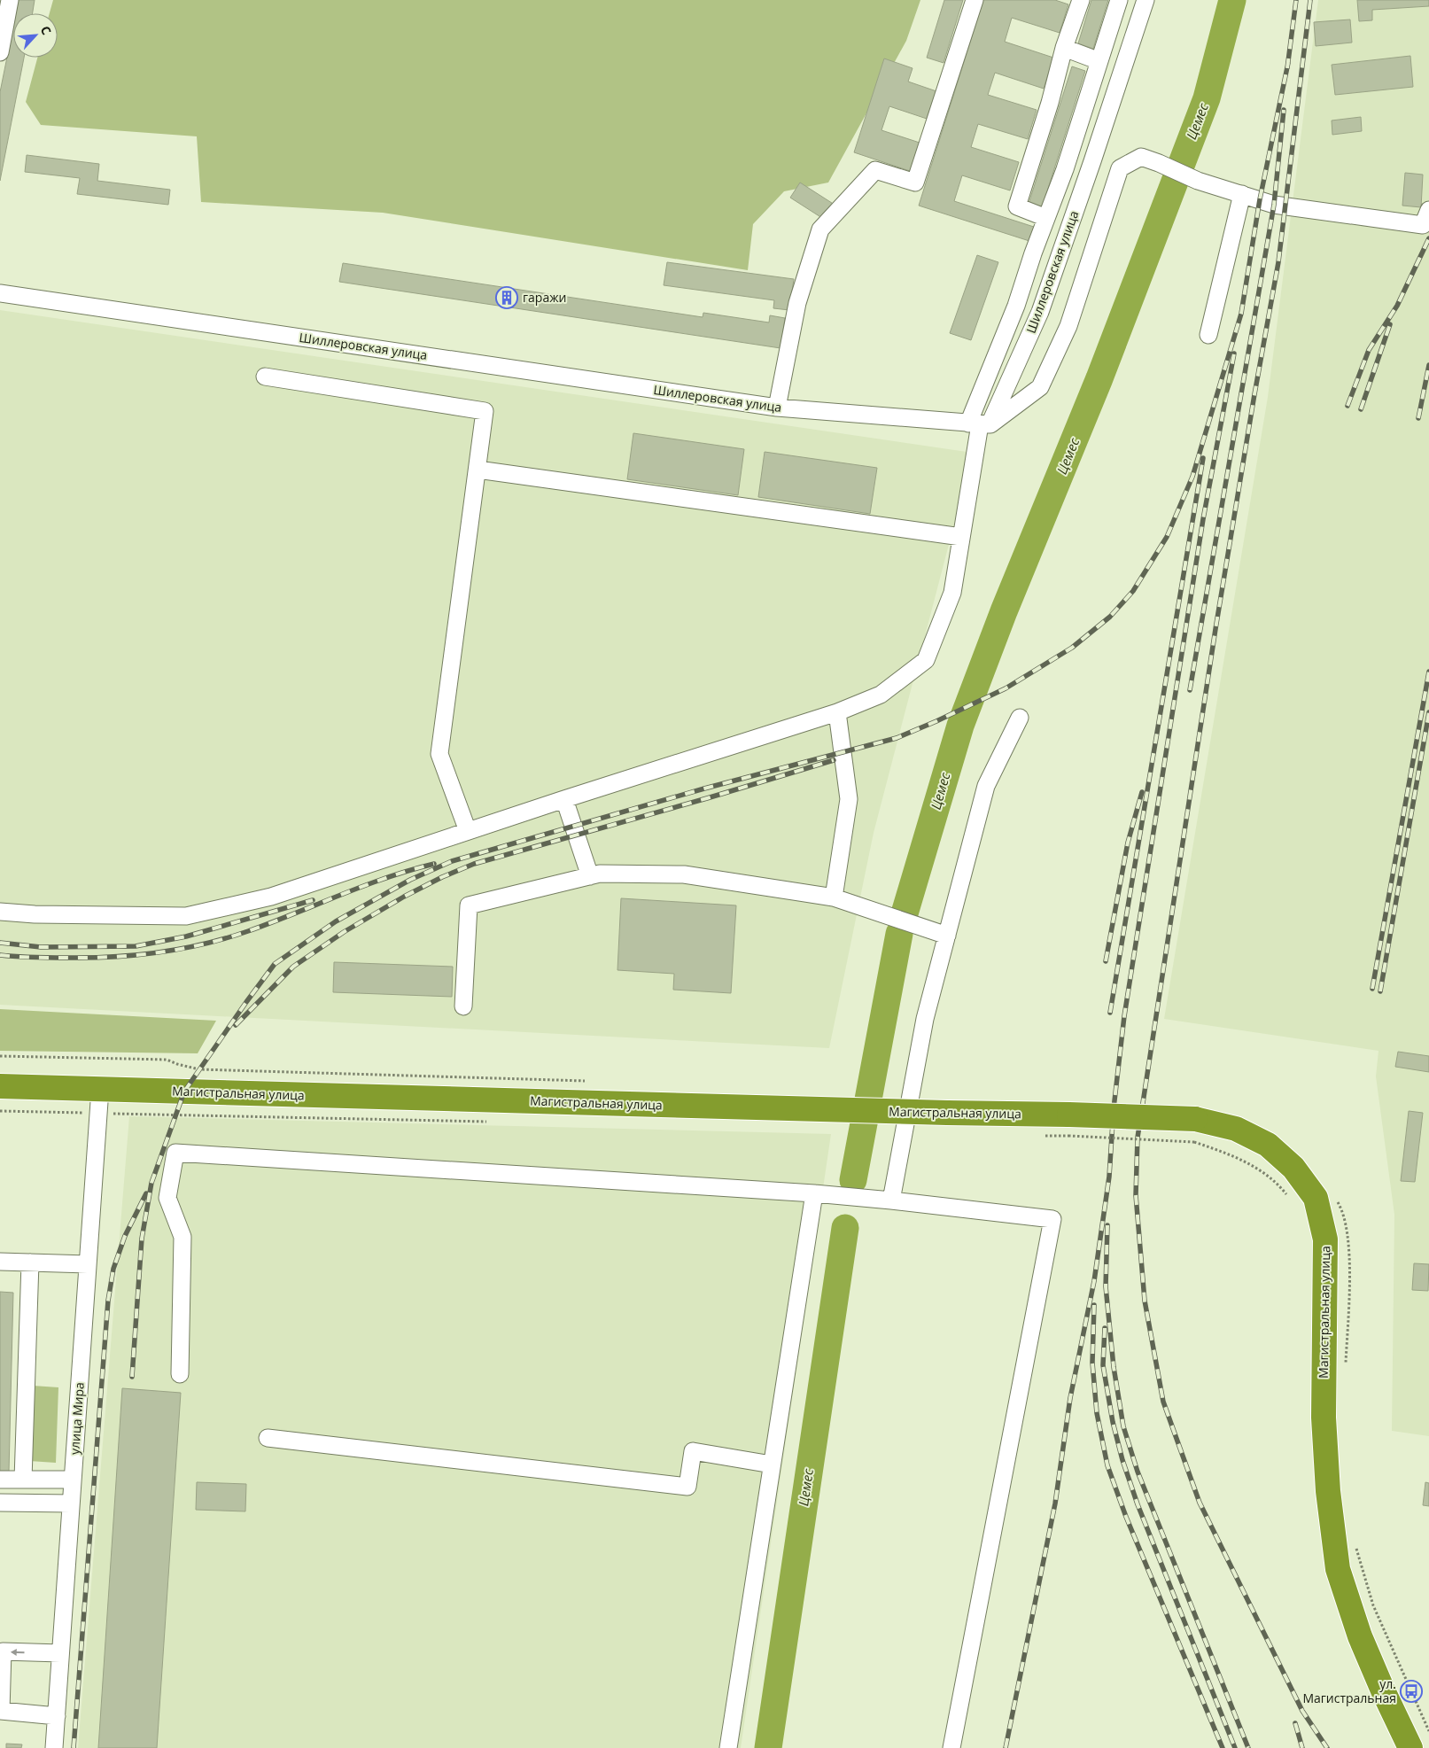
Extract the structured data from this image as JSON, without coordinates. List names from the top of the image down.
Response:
{
  "streets": {
    "highway": ["Магистральная улица"],
    "street": ["Шиллеровская улица", "улица Мира"]
  },
  "crossings": [
    ["Магистральная улица", "улица Мира"]
  ],
  "water": ["Цемес"],
  "places": {
    "building": ["гаражи"],
    "bus stop": ["ул. Магистральная"]
  },
  "north": "top right"
}
